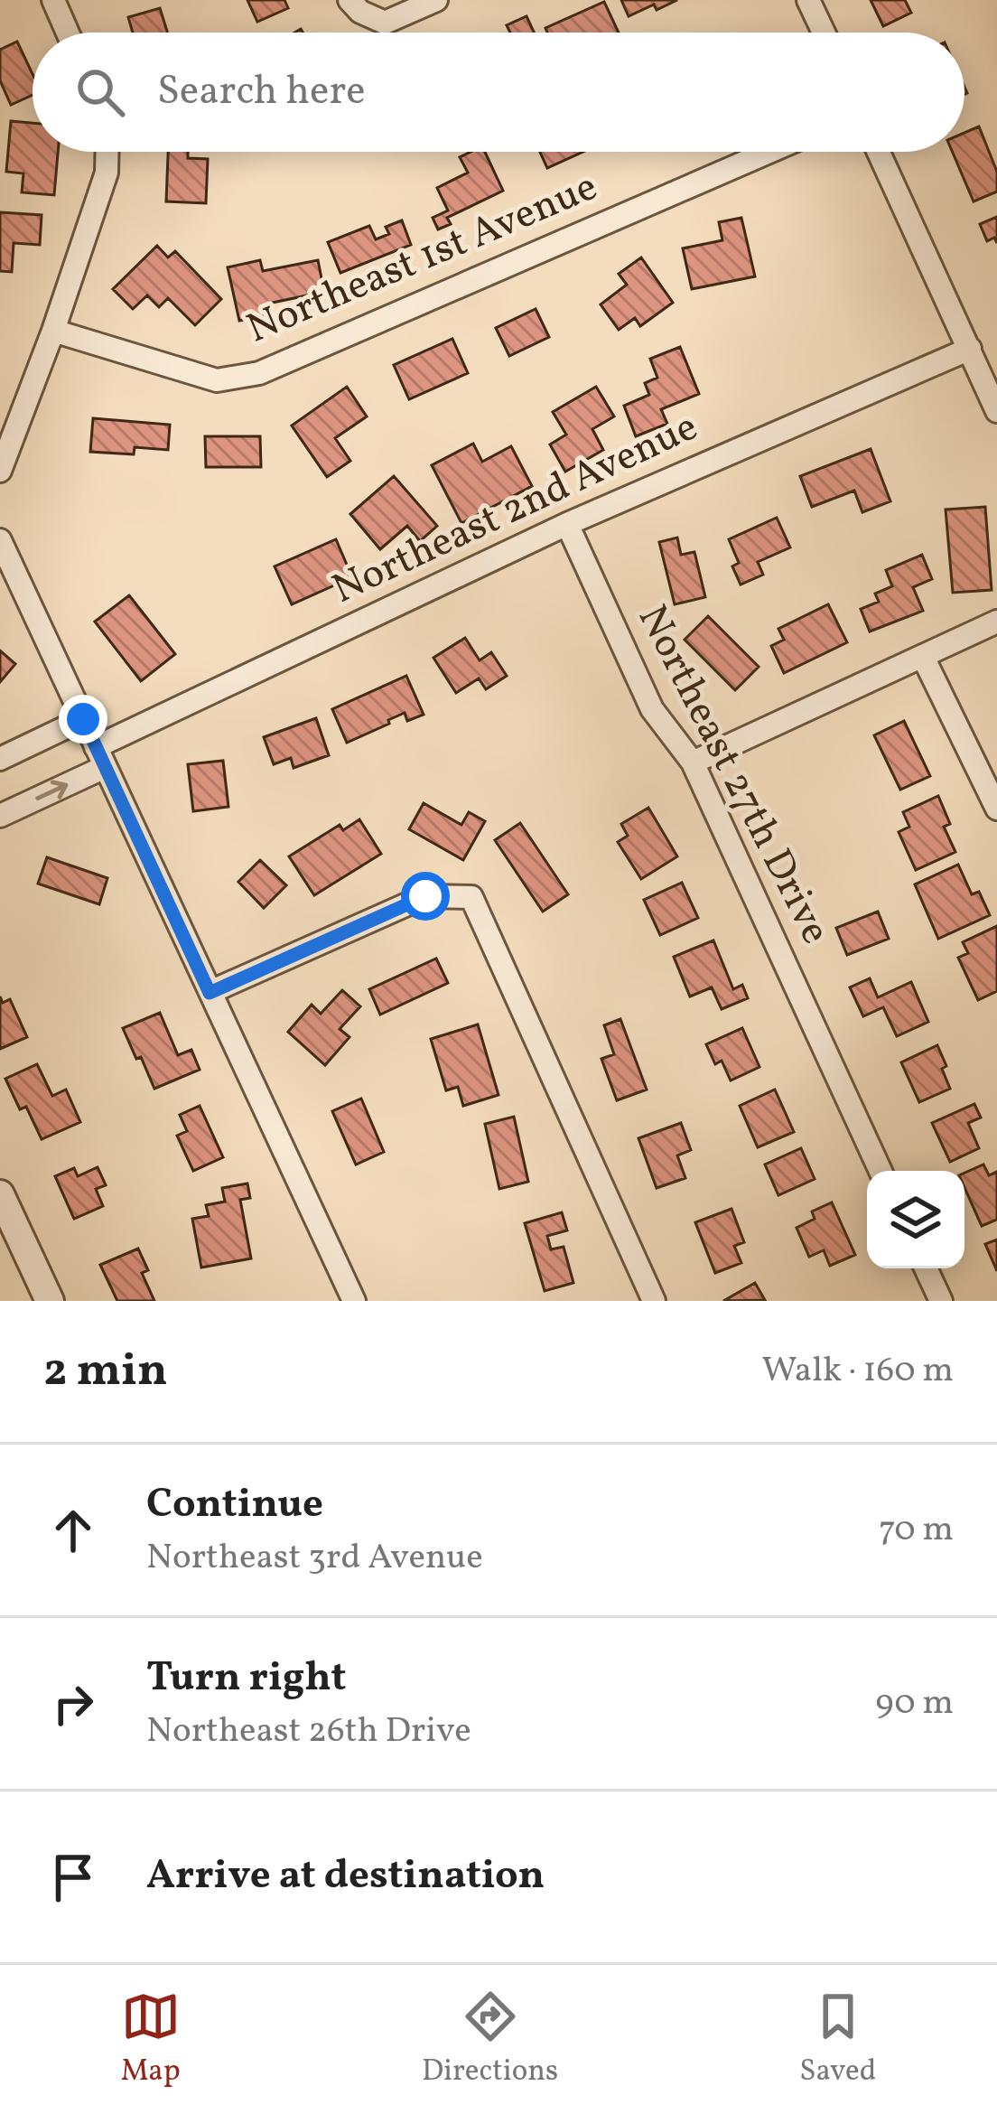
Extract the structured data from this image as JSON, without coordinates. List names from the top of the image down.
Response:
{
  "streets": {
    "street": ["Northeast 1st Avenue", "Northeast 2nd Avenue", "Northeast 27th Drive"]
  },
  "crossings": [
    ["Northeast 2nd Avenue", "Northeast 27th Drive"]
  ],
  "page": {
    "search": "Search here",
    "heading": ["2 min", "Walk · 160 m"],
    "list": [
      ["Continue", "Northeast 3rd Avenue", "70 m"],
      ["Turn right", "Northeast 26th Drive", "90 m"],
      "Arrive at destination"
    ],
    "nav": ["Map", "Directions", "Saved"]
  }
}
